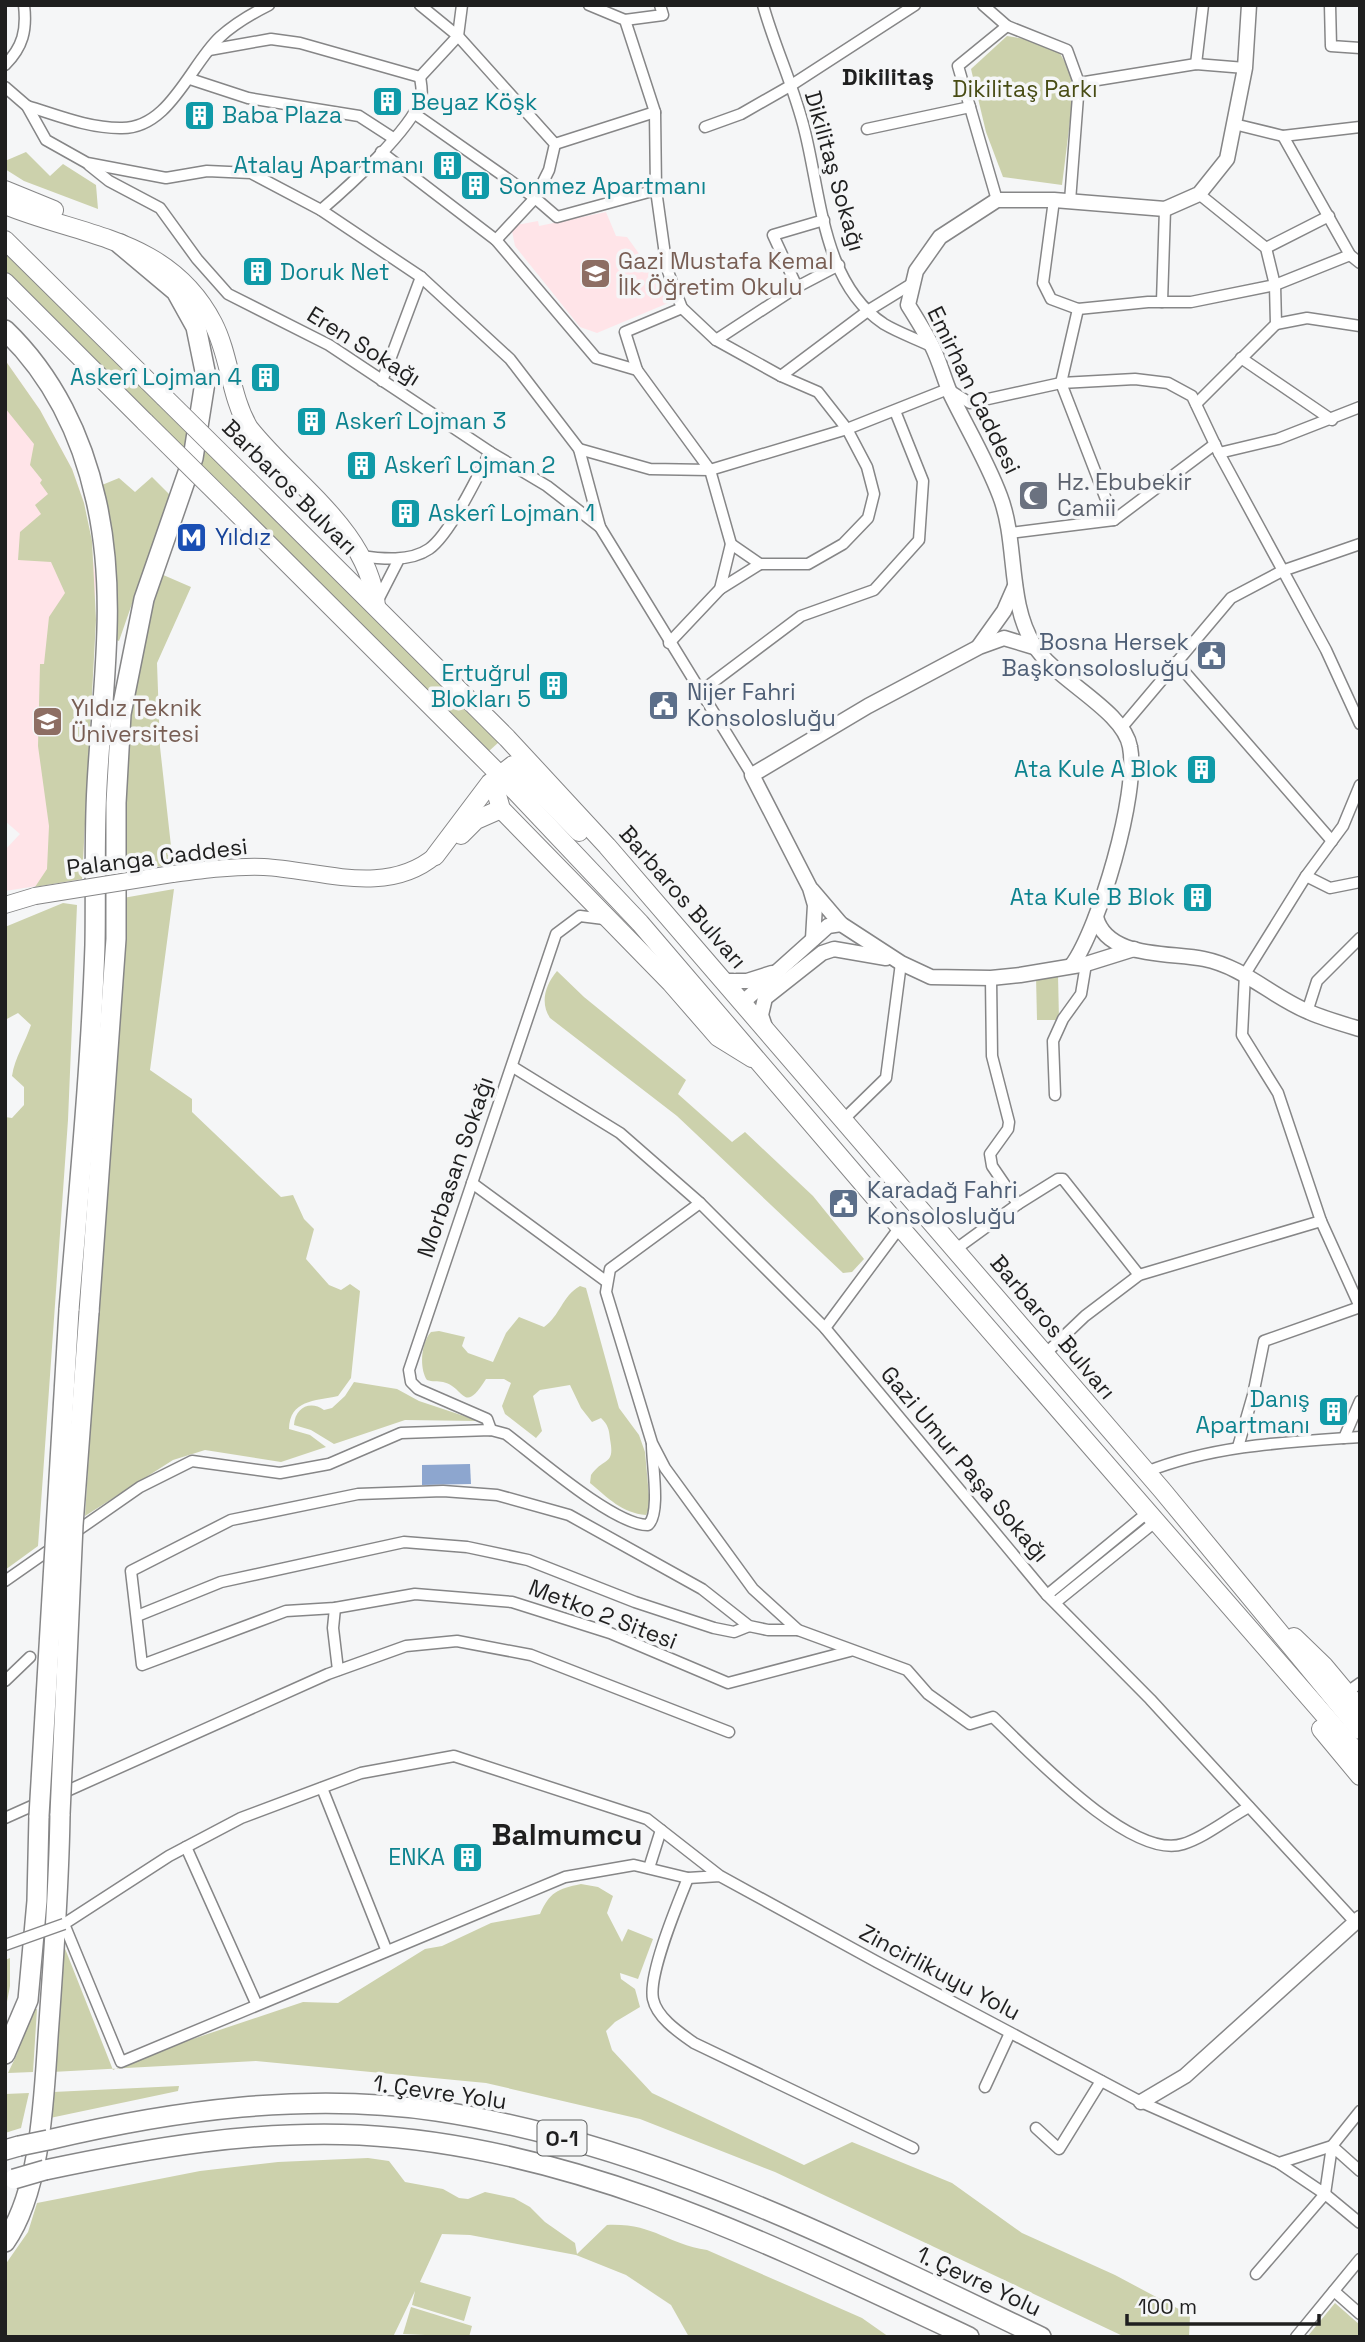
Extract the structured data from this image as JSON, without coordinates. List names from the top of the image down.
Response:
{
  "streets": {
    "highway": ["1. Çevre Yolu", "O-1"],
    "main road": ["Barbaros Bulvarı", "Palanga Caddesi"],
    "street": [
      "Dikilitaş Sokağı",
      "Eren Sokağı",
      "Emirhan Caddesi",
      "Morbasan Sokağı",
      "Gazi Umur Paşa Sokağı",
      "Metko 2 Sitesi",
      "Zincirlikuyu Yolu"
    ]
  },
  "crossings": [
    ["Dikilitaş Sokağı", "Emirhan Caddesi"],
    ["Morbasan Sokağı", "Gazi Umur Paşa Sokağı"]
  ],
  "districts": ["Dikilitaş", "Balmumcu"],
  "parks": ["Dikilitaş Parkı"],
  "places": {
    "building": [
      "Beyaz Köşk",
      "Baba Plaza",
      "Atalay Apartmanı",
      "Sonmez Apartmanı",
      "Doruk Net",
      "Askerî Lojman 4",
      "Askerî Lojman 3",
      "Askerî Lojman 2",
      "Askerî Lojman 1",
      "Ertuğrul Blokları 5",
      "Ata Kule A Blok",
      "Ata Kule B Blok",
      "Danış Apartmanı",
      "ENKA"
    ],
    "school or university": ["Gazi Mustafa Kemal İlk Öğretim Okulu", "Yıldız Teknik Üniversitesi"],
    "mosque": ["Hz. Ebubekir Camii"],
    "metro station": ["Yıldız"],
    "public building": ["Bosna Hersek Başkonsolosluğu", "Nijer Fahri Konsolosluğu", "Karadağ Fahri Konsolosluğu"]
  },
  "scale_bar": "100 m"
}
